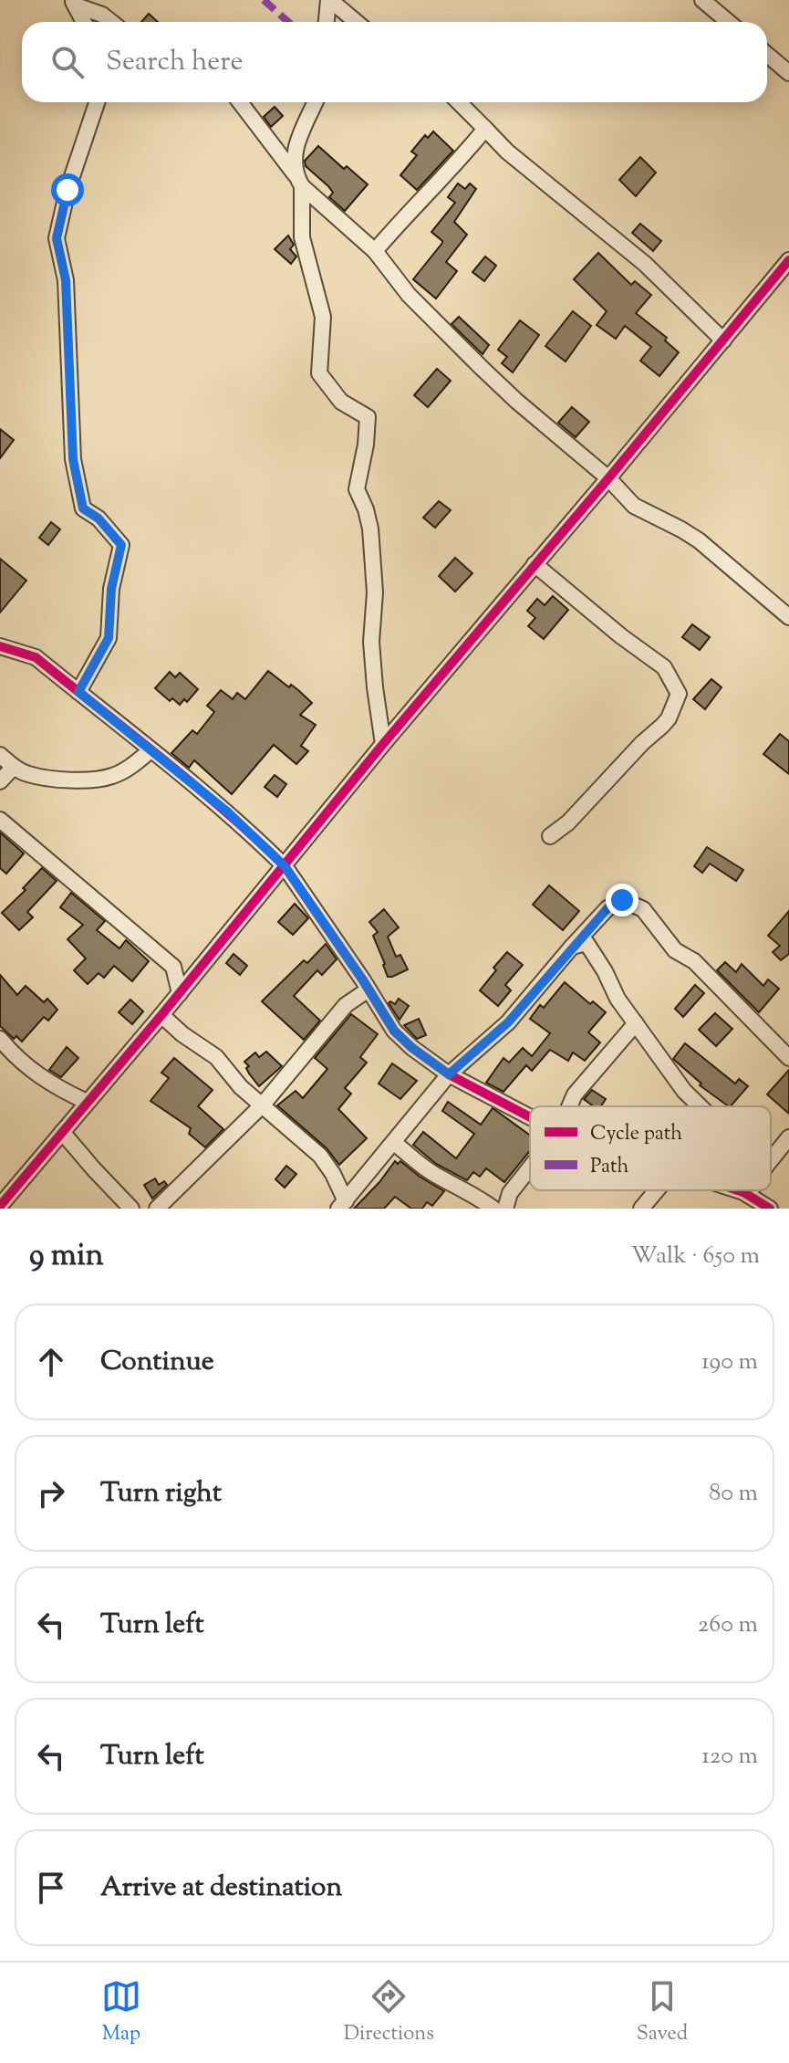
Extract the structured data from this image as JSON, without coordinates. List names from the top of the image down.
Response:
{
  "legend": ["Cycle path", "Path"],
  "page": {
    "search": "Search here",
    "heading": ["9 min", "Walk · 650 m"],
    "list": [
      ["Continue", "190 m"],
      ["Turn right", "80 m"],
      ["Turn left", "260 m"],
      ["Turn left", "120 m"],
      "Arrive at destination"
    ],
    "nav": ["Map", "Directions", "Saved"]
  }
}
